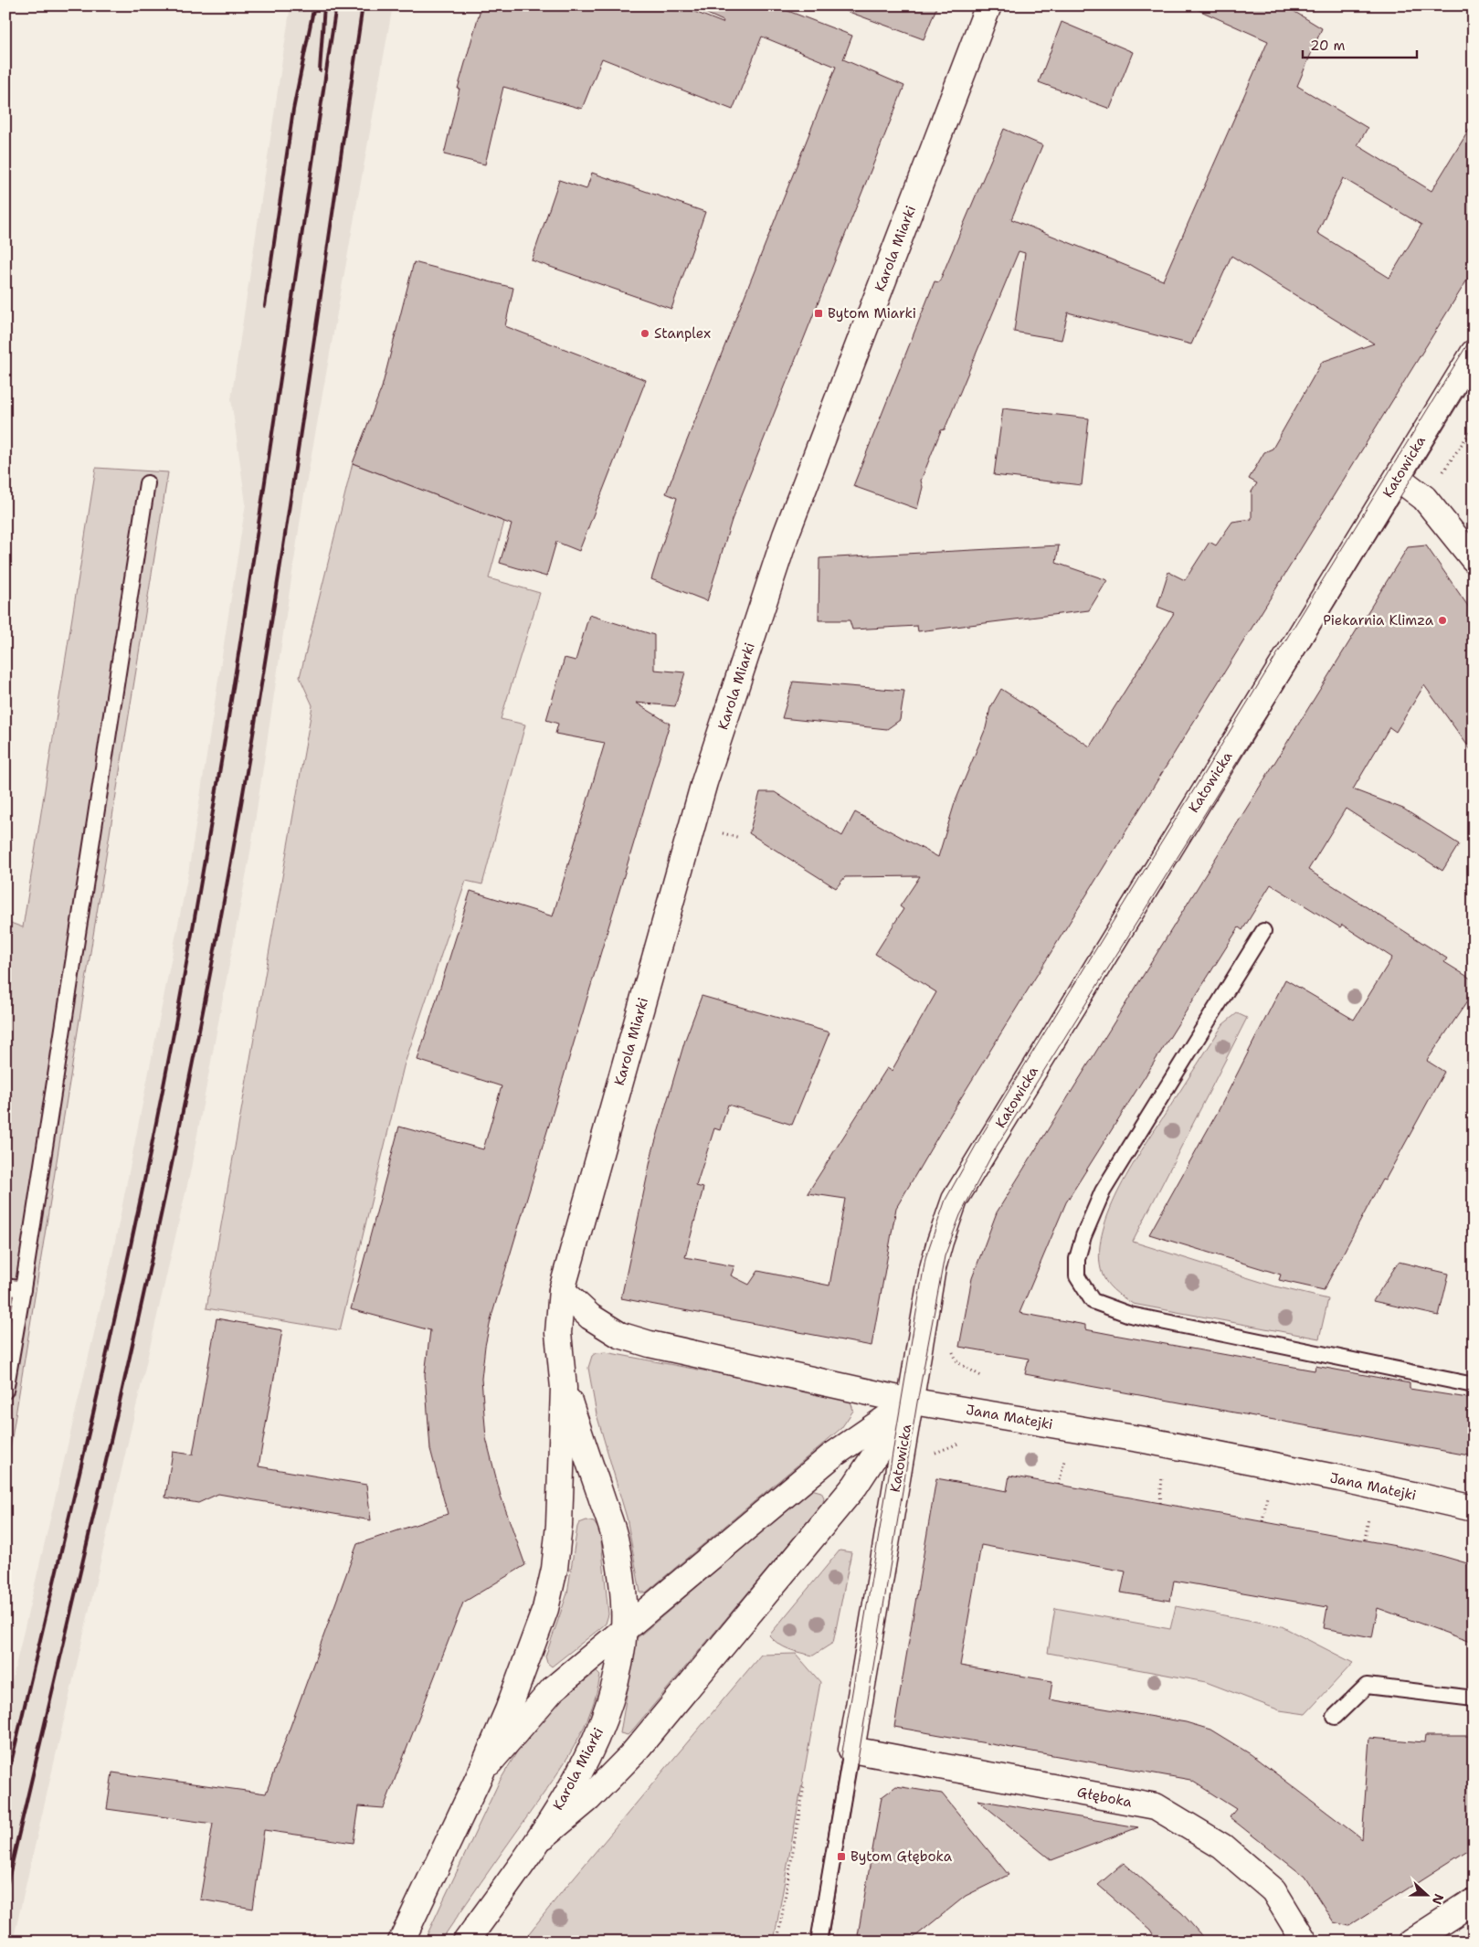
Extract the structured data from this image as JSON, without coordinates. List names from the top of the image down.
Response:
{
  "streets": {
    "street": [
      "Karola Miarki",
      "Katowicka",
      "Jana Matejki",
      "Głęboka"
    ]
  },
  "crossings": [
    ["Karola Miarki", "Jana Matejki"],
    ["Katowicka", "Jana Matejki"],
    ["Katowicka", "Głęboka"]
  ],
  "places": {
    "transit": ["Bytom Miarki", "Bytom Głęboka"],
    "other": ["Stanplex", "Piekarnia Klimza"]
  },
  "scale_bar": "20 m",
  "north": "right"
}
